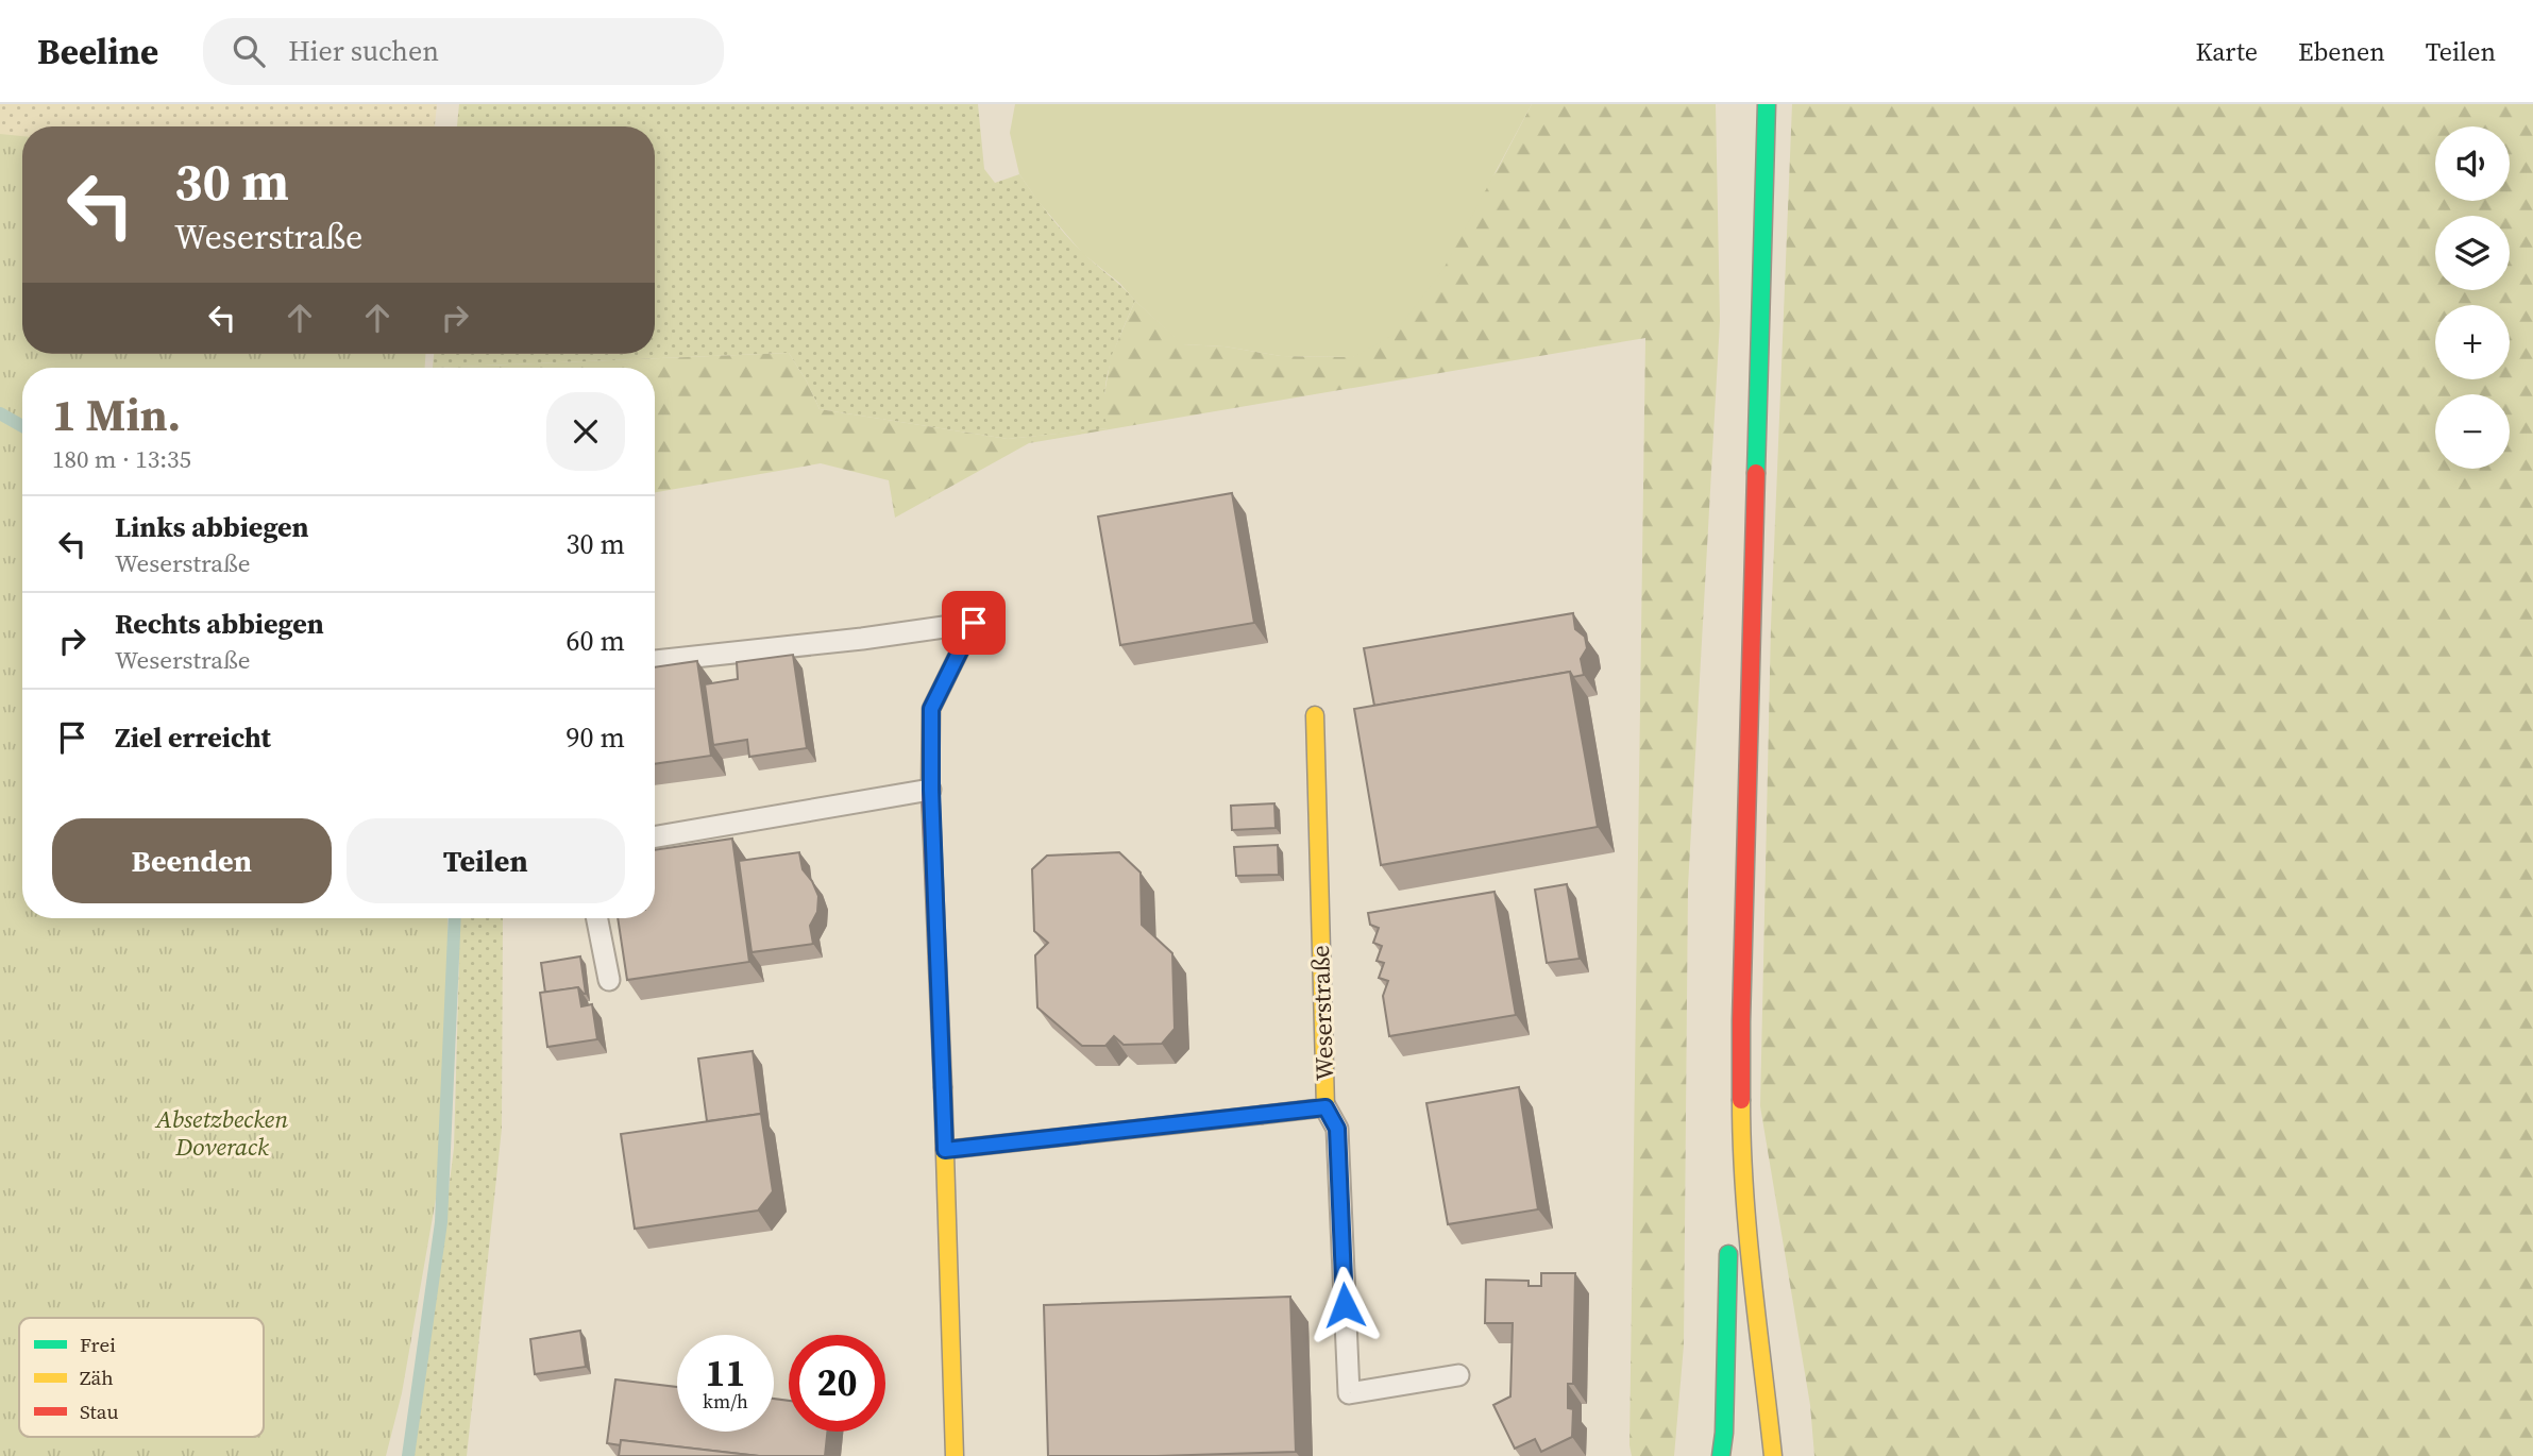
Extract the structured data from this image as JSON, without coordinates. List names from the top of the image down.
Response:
{
  "streets": {
    "street": ["Weserstraße"]
  },
  "parks": ["Absetzbecken Doverack"],
  "legend": ["Frei", "Zäh", "Stau"],
  "page": {
    "header": "Beeline",
    "search": "Hier suchen",
    "nav": ["Karte", "Ebenen", "Teilen"],
    "map_buttons": ["+", "−"],
    "turn": ["30 m", "Weserstraße"],
    "heading": ["1 Min.", "180 m · 13:35"],
    "list": [
      {
        "name": "Links abbiegen",
        "note": "Weserstraße",
        "value": "30 m"
      },
      {
        "name": "Rechts abbiegen",
        "note": "Weserstraße",
        "value": "60 m"
      },
      {
        "name": "Ziel erreicht",
        "value": "90 m"
      }
    ],
    "buttons": ["Beenden", "Teilen"],
    "speed": "11 km/h",
    "limit": "20"
  }
}
